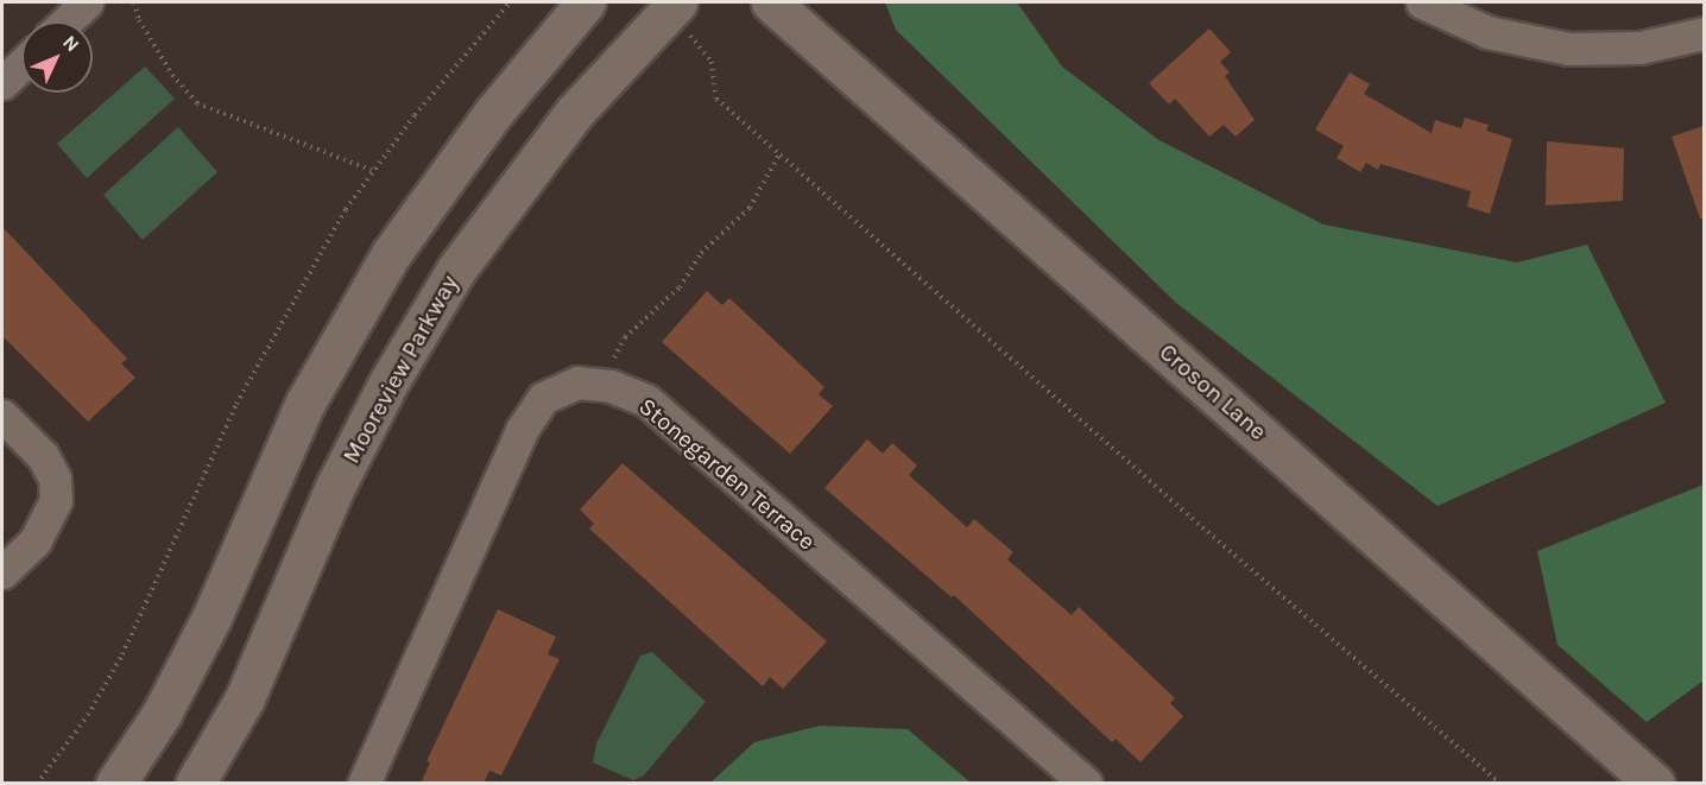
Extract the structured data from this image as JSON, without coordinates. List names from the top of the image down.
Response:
{
  "streets": {
    "main road": ["Mooreview Parkway", "Croson Lane"],
    "street": ["Stonegarden Terrace"]
  },
  "north": "top right"
}
